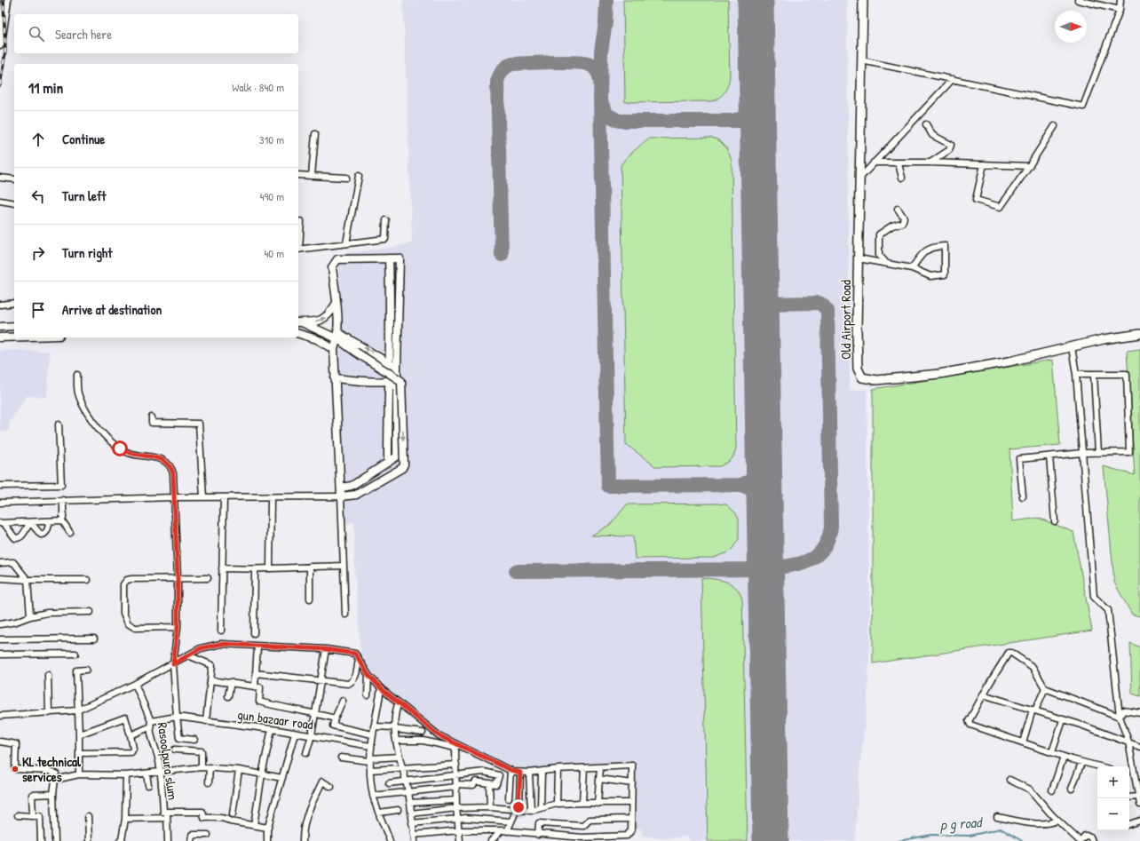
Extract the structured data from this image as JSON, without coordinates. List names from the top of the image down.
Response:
{
  "streets": {
    "main road": ["Old Airport Road"],
    "street": ["gun bazaar road", "Rasoolpura slum"]
  },
  "water": ["p g road"],
  "places": ["KL technical services"],
  "north": "right",
  "page": {
    "search": "Search here",
    "heading": ["11 min", "Walk · 840 m"],
    "list": [
      ["Continue", "310 m"],
      ["Turn left", "490 m"],
      ["Turn right", "40 m"],
      "Arrive at destination"
    ],
    "map_buttons": ["+", "−"]
  }
}
